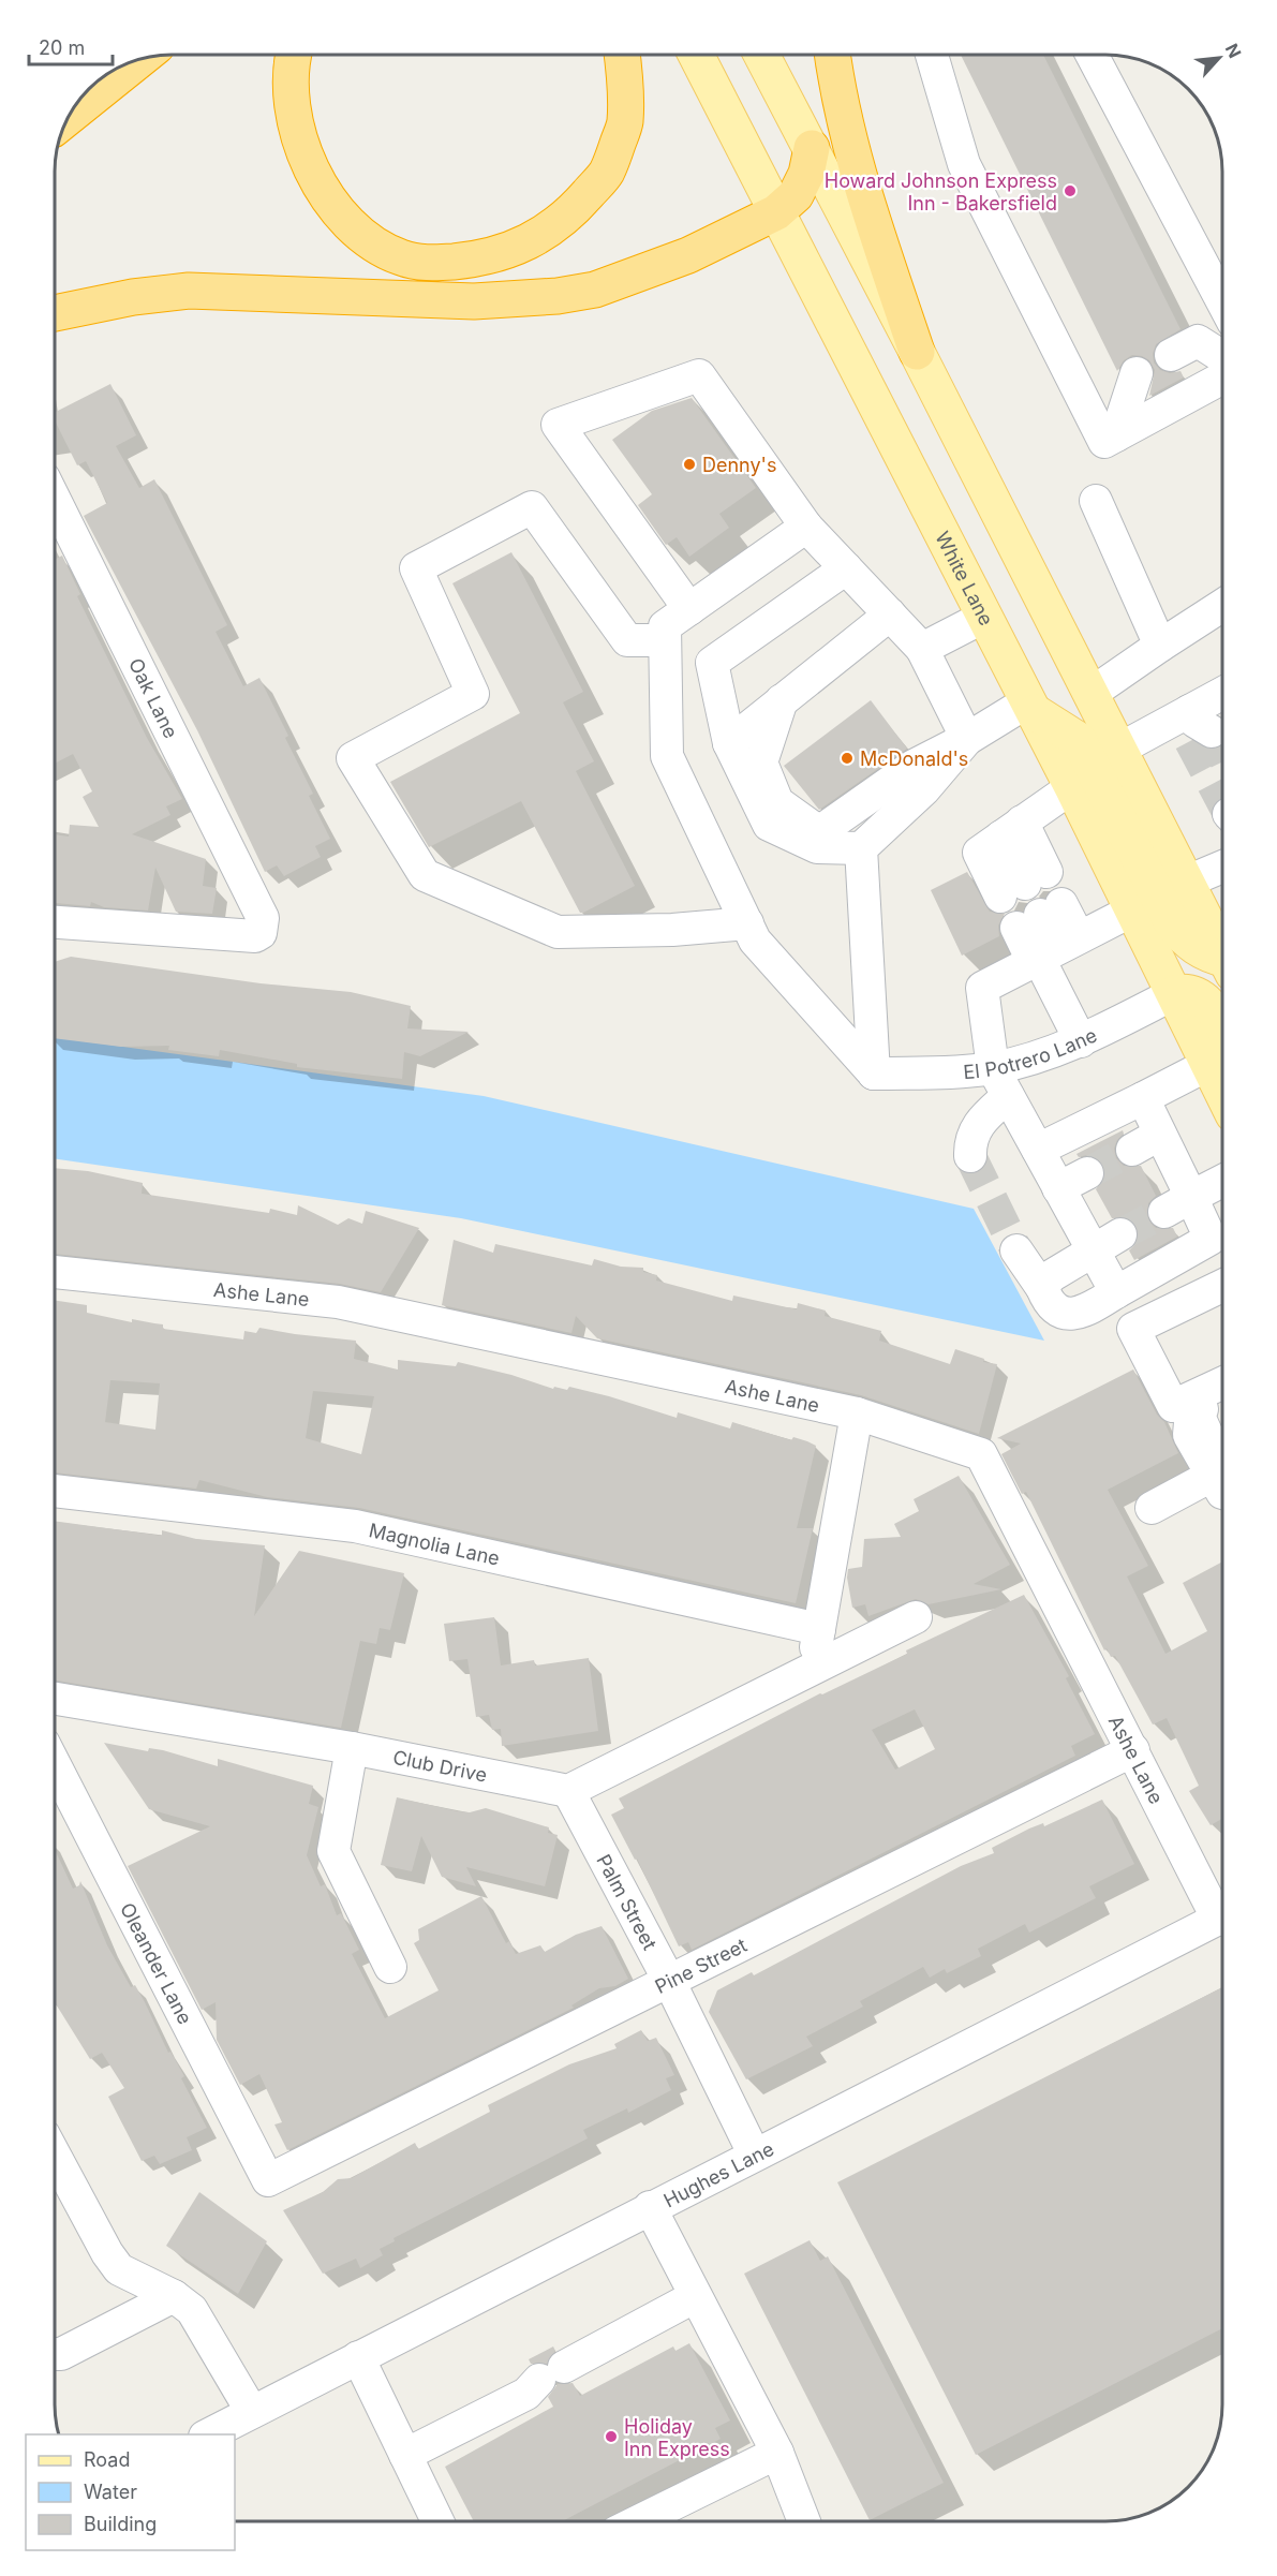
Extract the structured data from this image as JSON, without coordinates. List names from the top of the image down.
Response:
{
  "streets": {
    "main road": ["White Lane"],
    "street": [
      "Oak Lane",
      "El Potrero Lane",
      "Ashe Lane",
      "Magnolia Lane",
      "Club Drive",
      "Palm Street",
      "Oleander Lane",
      "Pine Street",
      "Hughes Lane"
    ]
  },
  "crossings": [
    ["White Lane", "El Potrero Lane"],
    ["Ashe Lane", "Pine Street"],
    ["Club Drive", "Palm Street"],
    ["Palm Street", "Pine Street"],
    ["Palm Street", "Hughes Lane"],
    ["Oleander Lane", "Pine Street"]
  ],
  "places": [
    "Howard Johnson Express Inn - Bakersfield",
    "Denny's",
    "McDonald's",
    "Holiday Inn Express"
  ],
  "legend": ["Road", "Water", "Building"],
  "scale_bar": "20 m",
  "north": "top right"
}
